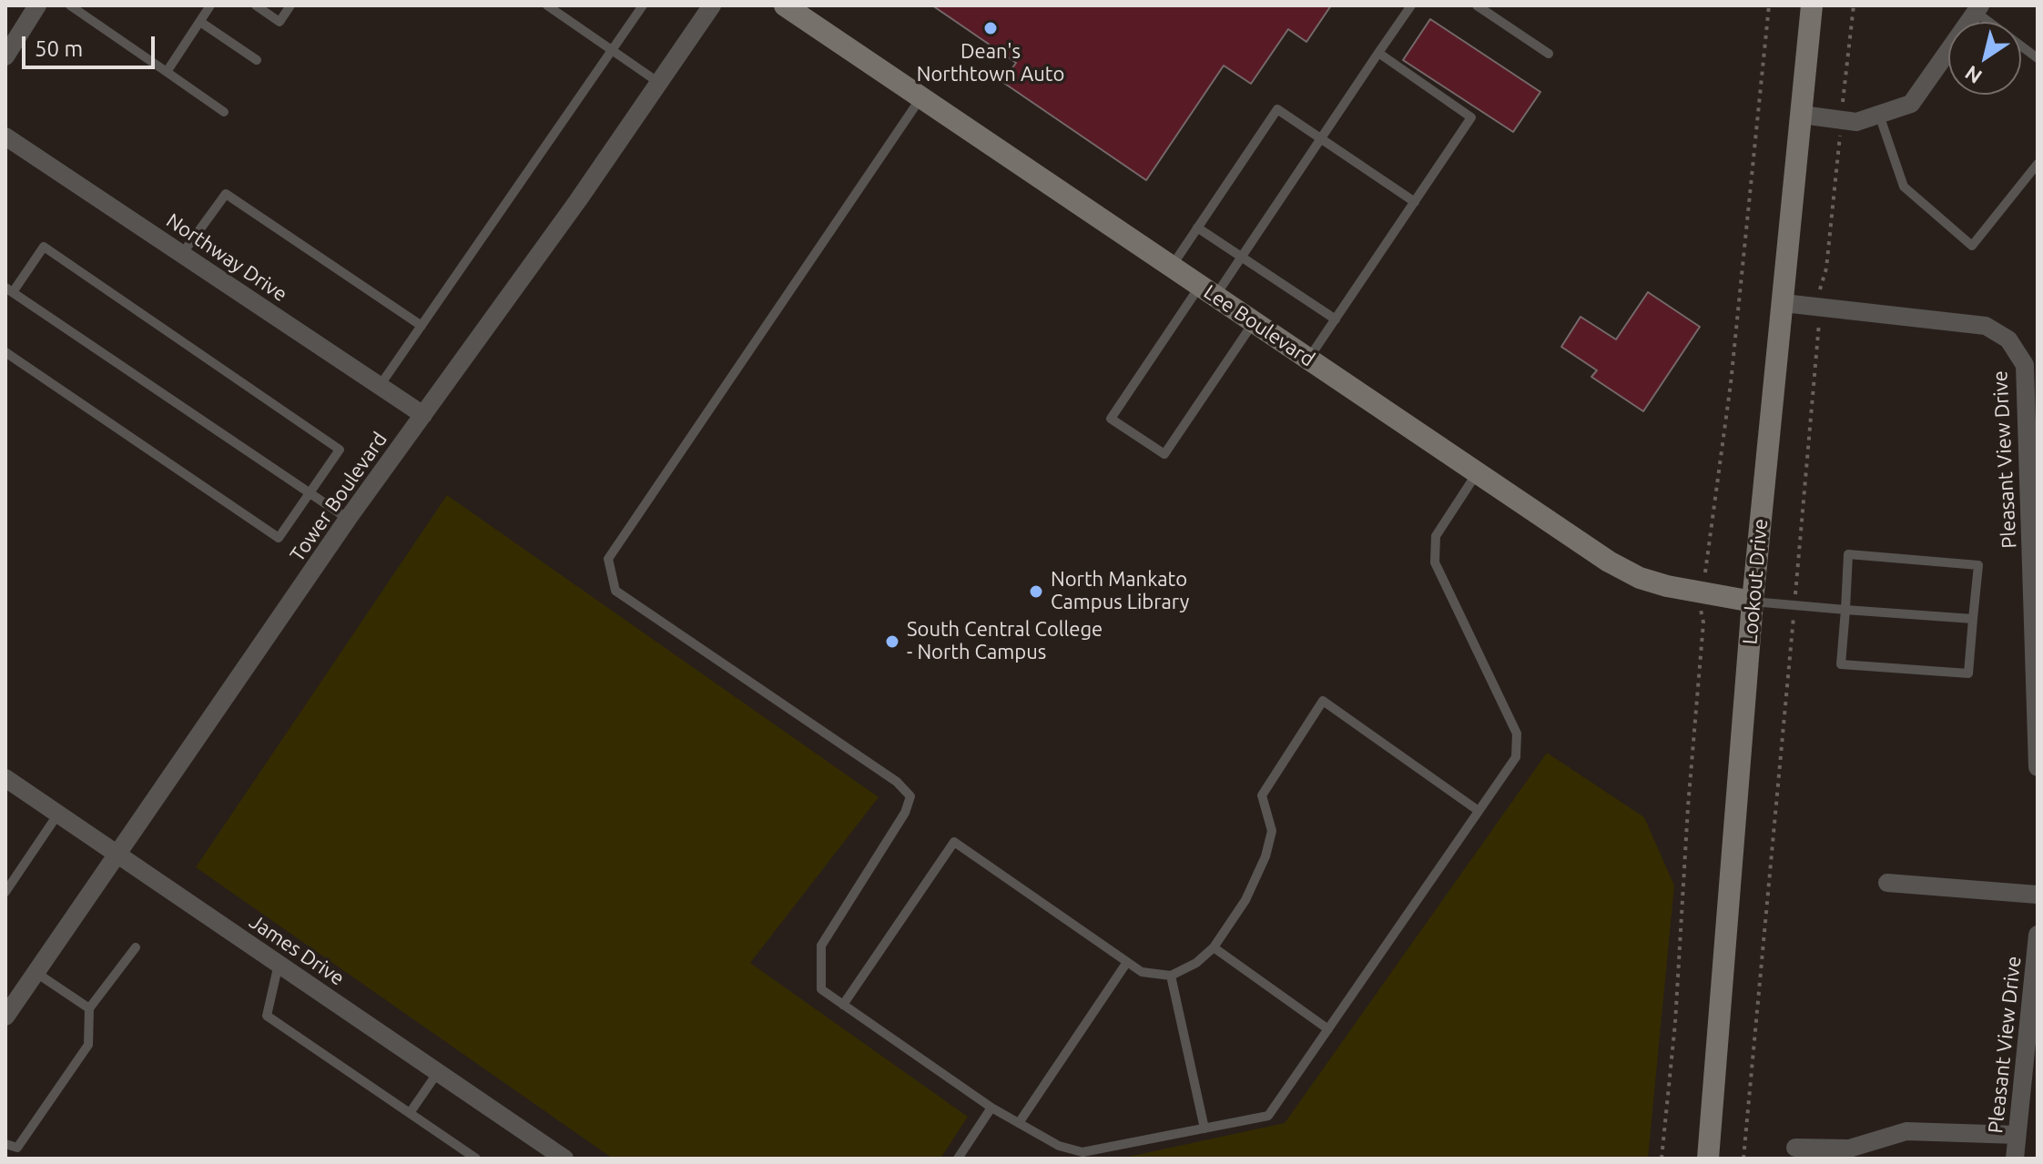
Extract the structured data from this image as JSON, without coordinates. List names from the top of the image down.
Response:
{
  "streets": {
    "main road": ["Lee Boulevard", "Lookout Drive"],
    "street": [
      "Northway Drive",
      "Pleasant View Drive",
      "Tower Boulevard",
      "James Drive"
    ]
  },
  "crossings": [
    ["Northway Drive", "Tower Boulevard"],
    ["Lee Boulevard", "Lookout Drive"],
    ["Pleasant View Drive", "Lookout Drive"],
    ["Tower Boulevard", "James Drive"]
  ],
  "places": ["Dean's Northtown Auto", "North Mankato Campus Library", "South Central College - North Campus"],
  "scale_bar": "50 m",
  "north": "bottom left"
}
